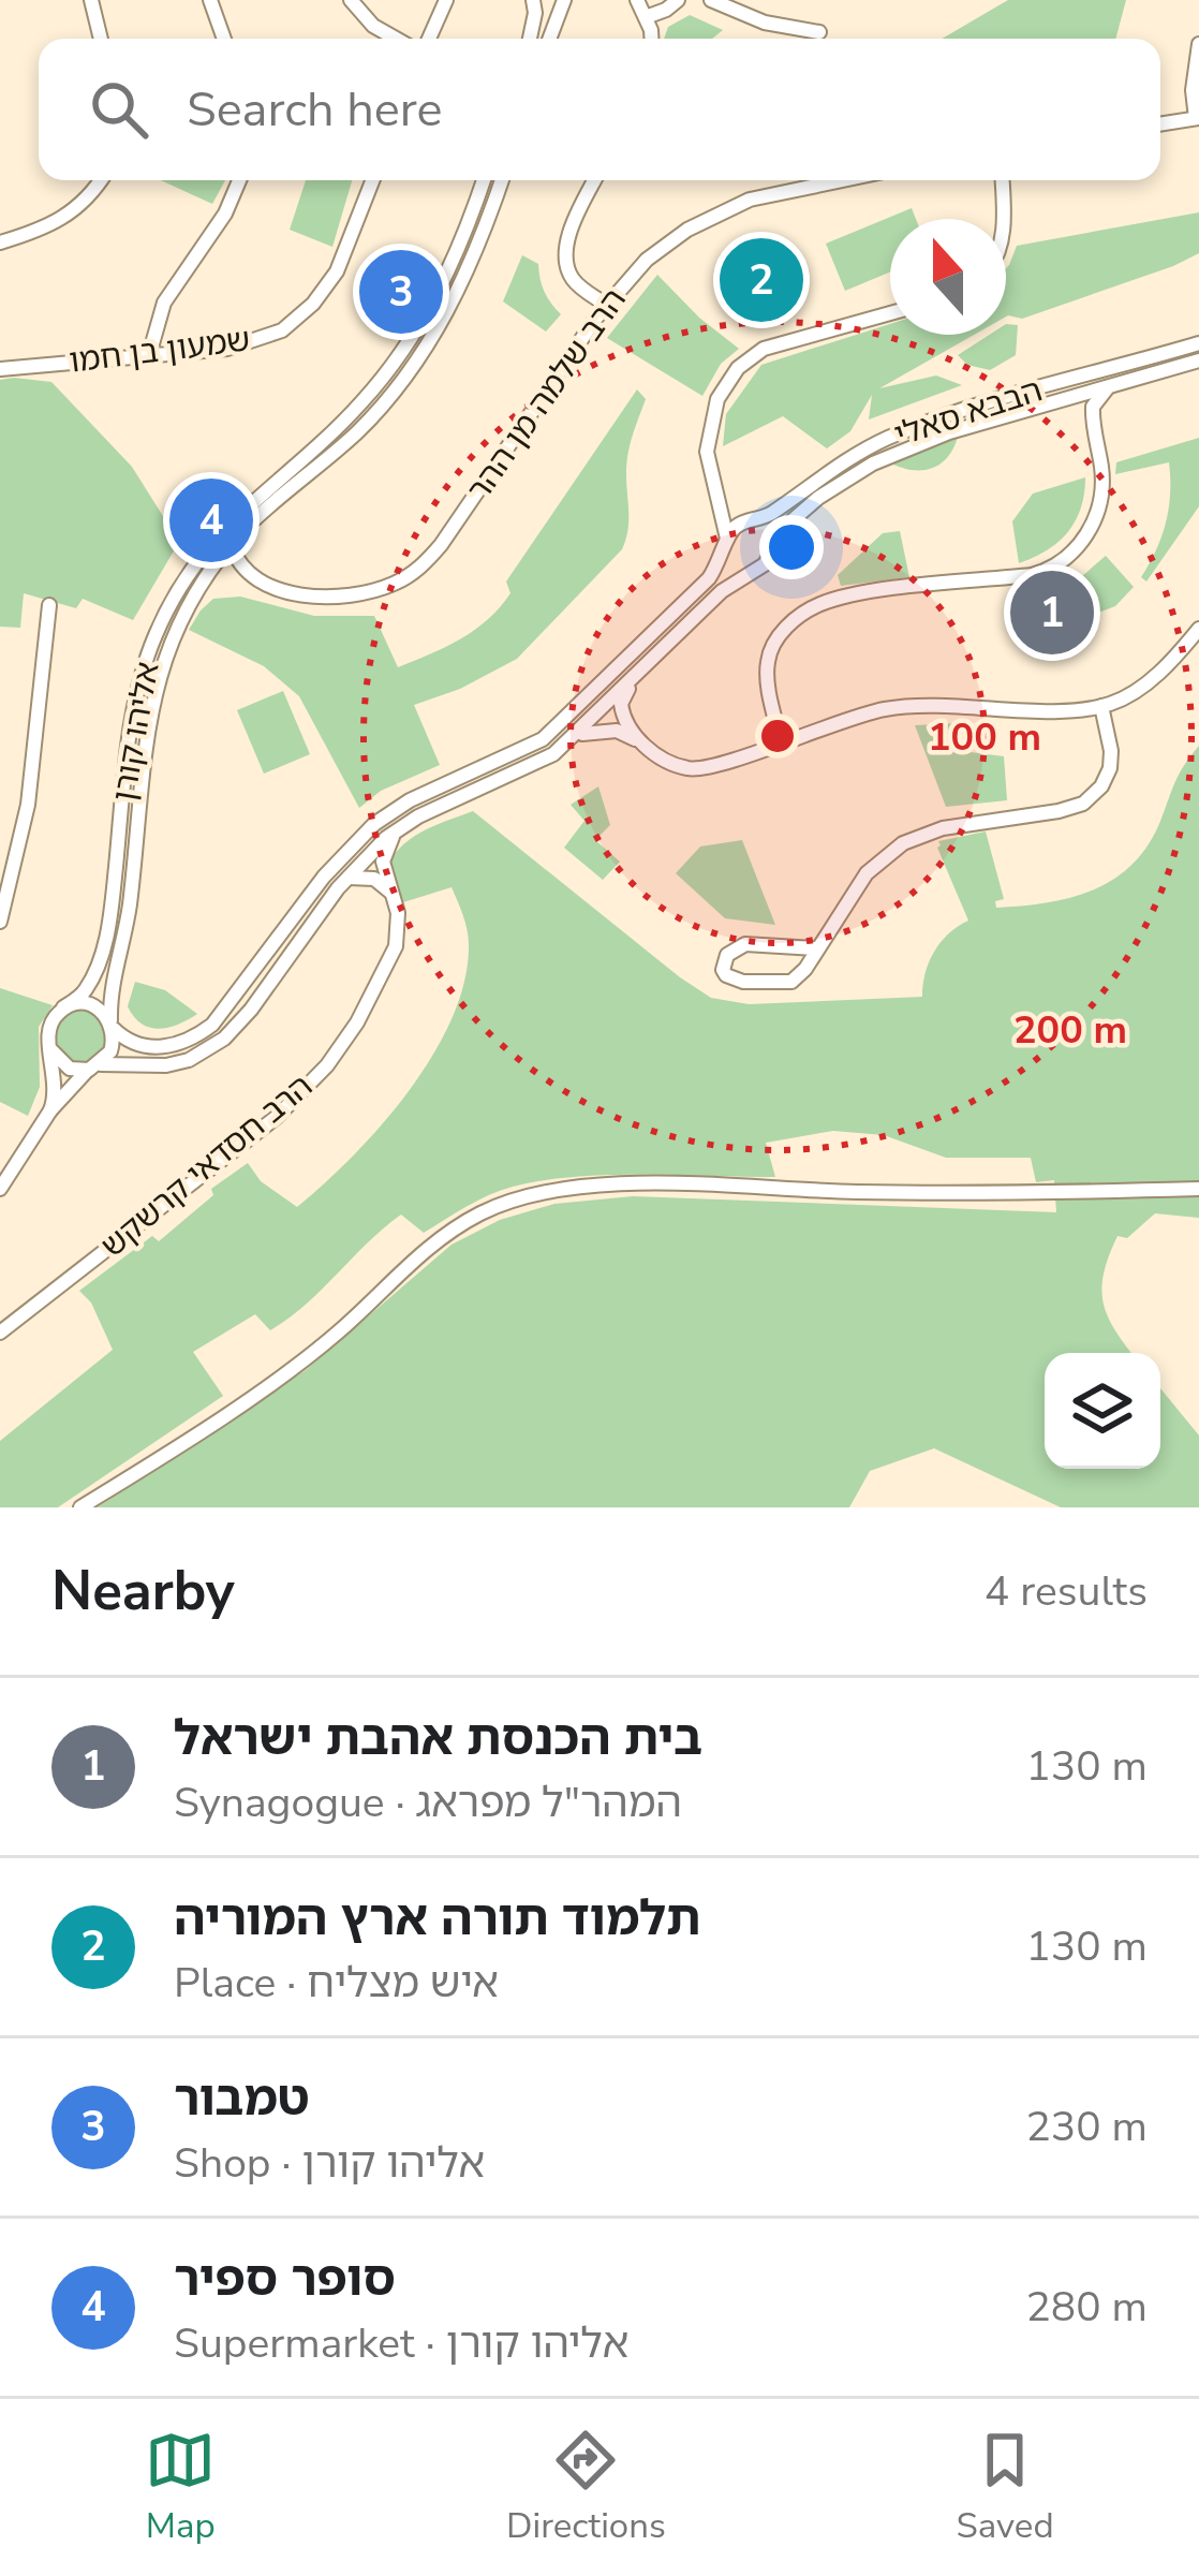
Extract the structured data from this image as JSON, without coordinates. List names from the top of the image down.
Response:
{
  "streets": {
    "street": [
      "שמעון בן חמו",
      "הרב שלמה מן ההר",
      "הבבא סאלי",
      "אליהו קורן",
      "הרב חסדאי קרשקש"
    ]
  },
  "crossings": [
    ["הרב שלמה מן ההר", "אליהו קורן"]
  ],
  "north": "top",
  "page": {
    "search": "Search here",
    "pins": [
      "2",
      "3",
      "4",
      "1"
    ],
    "heading": ["Nearby", "4 results"],
    "list": [
      {
        "mark": "1",
        "name": "בית הכנסת אהבת ישראל",
        "note": "Synagogue · המהר\"ל מפראג",
        "value": "130 m"
      },
      {
        "mark": "2",
        "name": "תלמוד תורה ארץ המוריה",
        "note": "Place · איש מצליח",
        "value": "130 m"
      },
      {
        "mark": "3",
        "name": "טמבור",
        "note": "Shop · אליהו קורן",
        "value": "230 m"
      },
      {
        "mark": "4",
        "name": "סופר ספיר",
        "note": "Supermarket · אליהו קורן",
        "value": "280 m"
      }
    ],
    "nav": ["Map", "Directions", "Saved"]
  },
  "rings": ["100 m", "200 m"]
}
